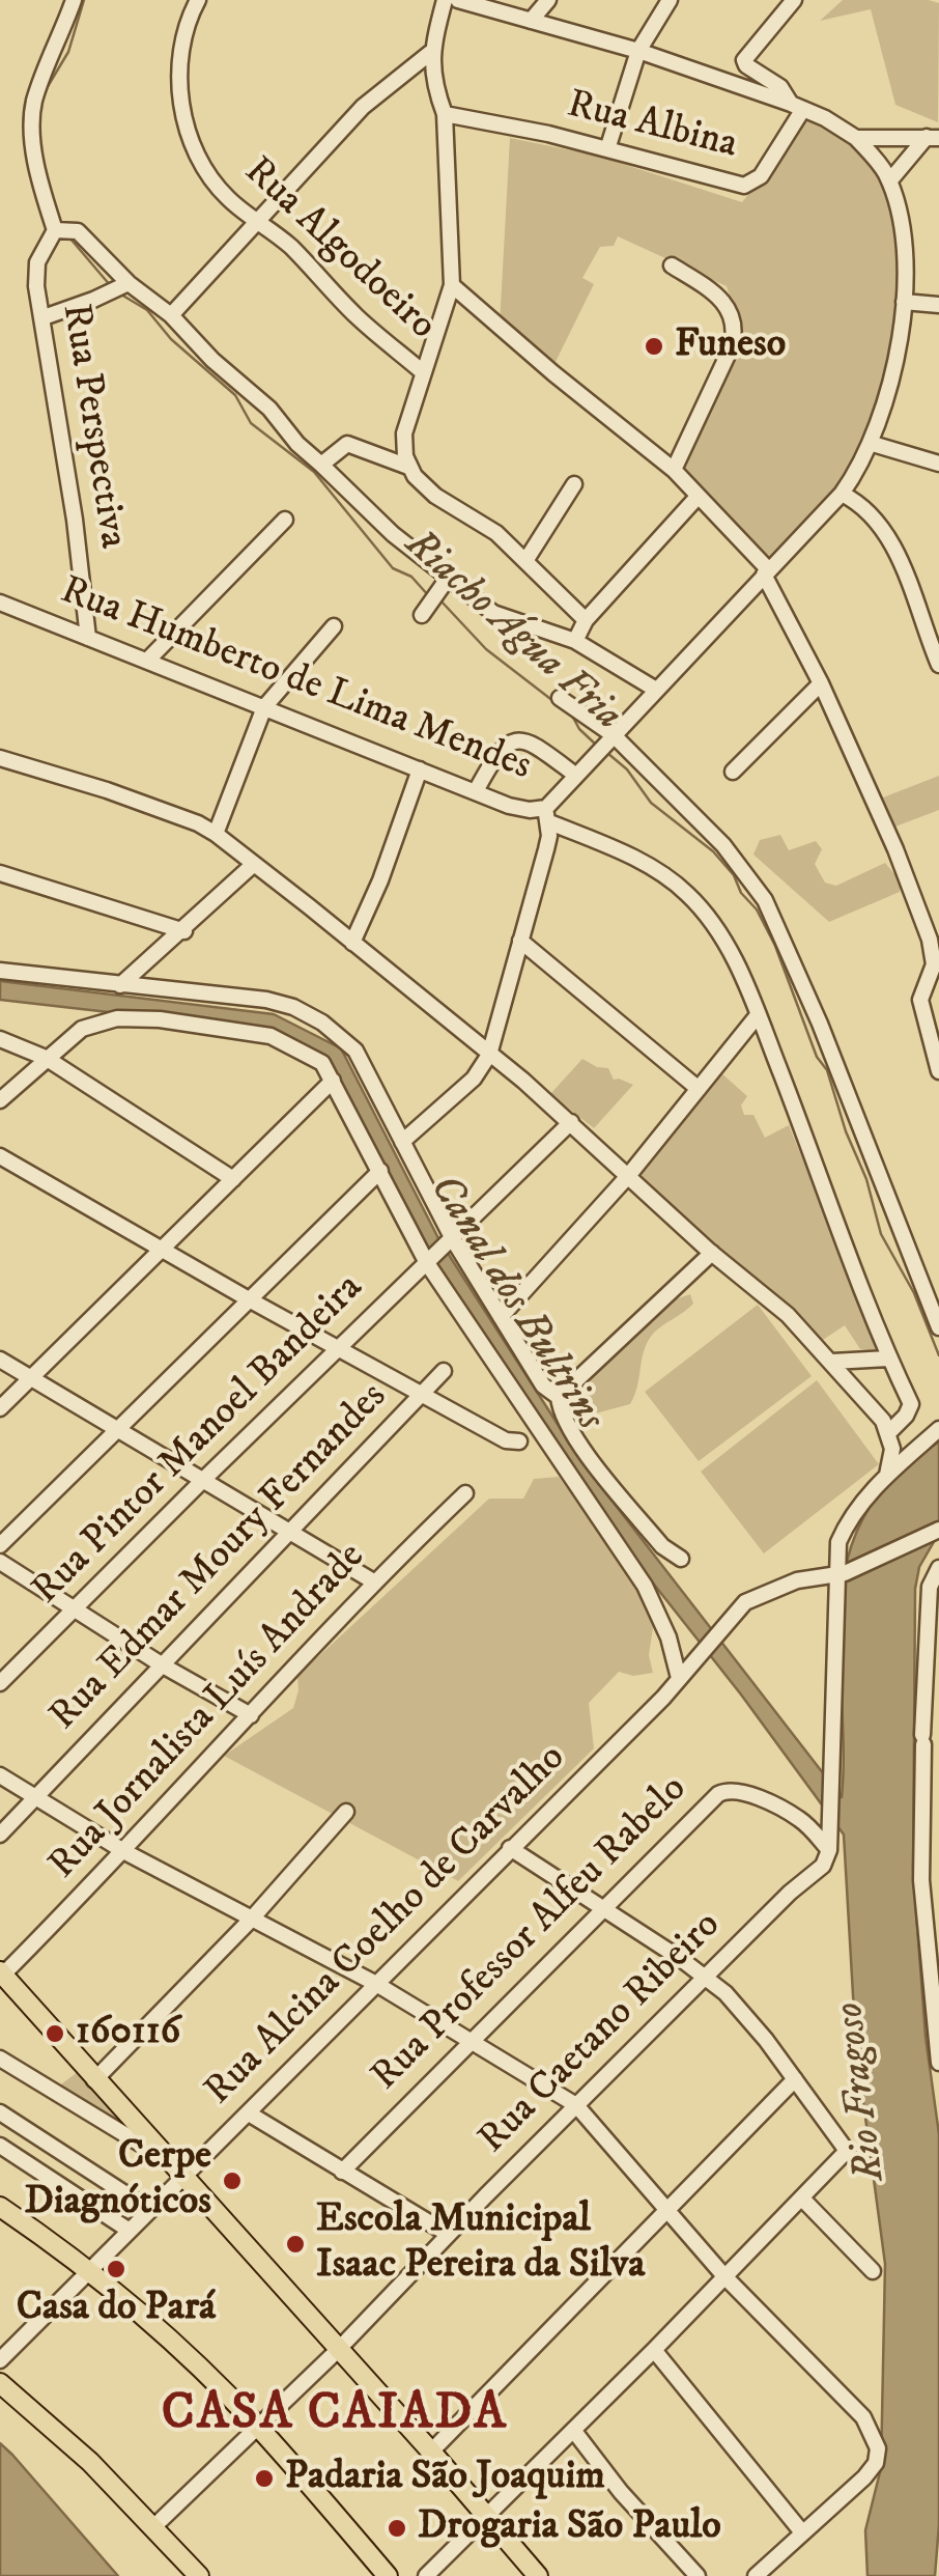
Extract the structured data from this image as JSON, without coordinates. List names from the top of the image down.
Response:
{
  "streets": {
    "street": [
      "Rua Albina",
      "Rua Algodoeiro",
      "Rua Perspectiva",
      "Rua Humberto de Lima Mendes",
      "Rua Pintor Manoel Bandeira",
      "Rua Edmar Moury Fernandes",
      "Rua Jornalista Luís Andrade",
      "Rua Alcina Coelho de Carvalho",
      "Rua Professor Alfeu Rabelo",
      "Rua Caetano Ribeiro"
    ]
  },
  "crossings": [
    ["Rua Perspectiva", "Rua Humberto de Lima Mendes"],
    ["Rua Professor Alfeu Rabelo", "Rua Caetano Ribeiro"]
  ],
  "districts": ["CASA CAIADA"],
  "water": ["Riacho Água Fria", "Canal dos Bultrins", "Rio Fragoso"],
  "places": [
    "Funeso",
    "160116",
    "Cerpe Diagnóticos",
    "Escola Municipal Isaac Pereira da Silva",
    "Casa do Pará",
    "Padaria São Joaquim",
    "Drogaria São Paulo"
  ]
}
